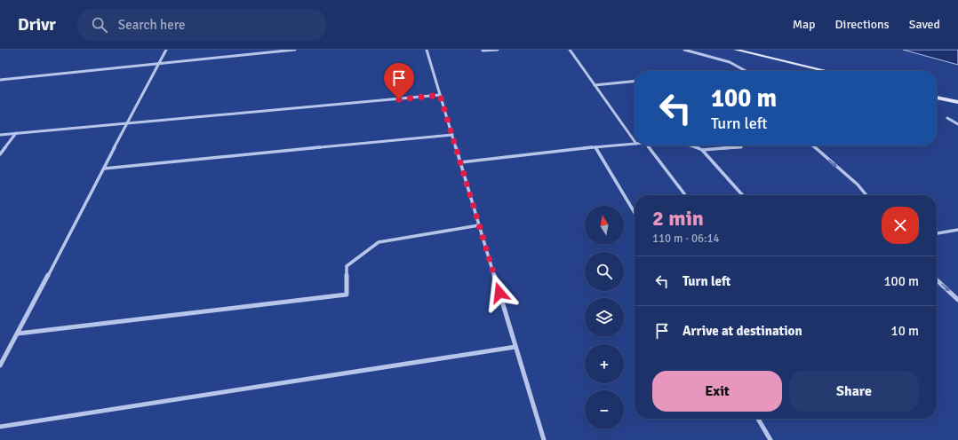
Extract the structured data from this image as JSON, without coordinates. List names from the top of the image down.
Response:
{
  "north": "top",
  "page": {
    "header": "Drivr",
    "search": "Search here",
    "nav": ["Map", "Directions", "Saved"],
    "turn": ["100 m", "Turn left"],
    "heading": ["2 min", "110 m · 06:14"],
    "map_buttons": ["+", "−"],
    "list": [
      {
        "name": "Turn left",
        "value": "100 m"
      },
      {
        "name": "Arrive at destination",
        "value": "10 m"
      }
    ],
    "buttons": ["Exit", "Share"]
  }
}
